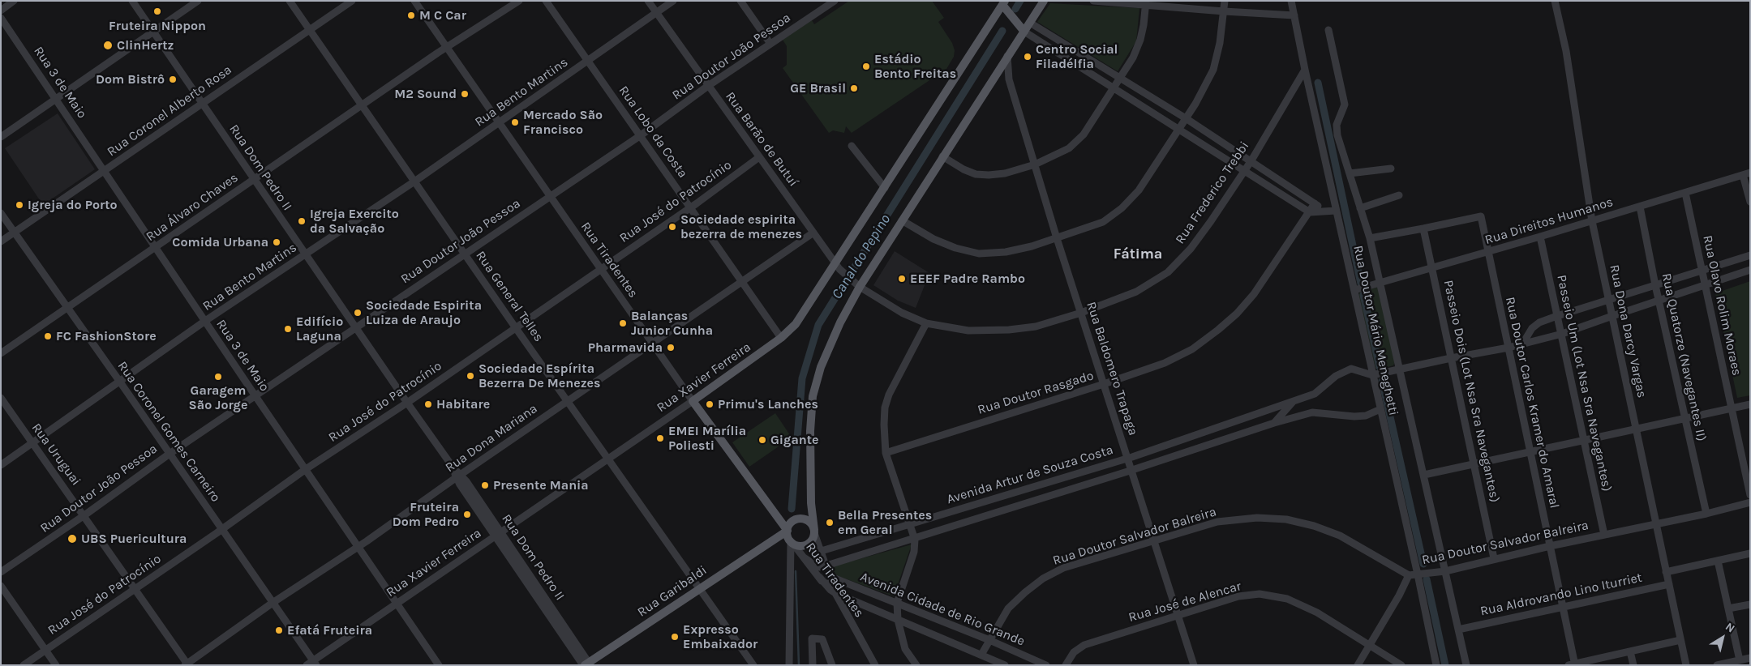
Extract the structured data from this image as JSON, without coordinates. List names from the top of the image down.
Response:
{
  "streets": {
    "main road": ["Rua Tiradentes", "Rua Xavier Ferreira", "Rua Garibaldi"],
    "street": [
      "Rua Doutor João Pessoa",
      "Rua 3 de Maio",
      "Rua Bento Martins",
      "Rua Coronel Alberto Rosa",
      "Rua Lobo da Costa",
      "Rua Barão de Butuí",
      "Rua Dom Pedro II",
      "Rua Frederico Trebbi",
      "Rua José do Patrocínio",
      "Rua Álvaro Chaves",
      "Rua Direitos Humanos",
      "Rua General Telles",
      "Rua Olavo Rolim Moraes",
      "Rua Doutor Mário Meneghetti",
      "Rua Dona Darcy Vargas",
      "Rua Quatorze (Navegantes II)",
      "Rua Baldomero Trapaga",
      "Passeio Um (Lot Nsa Sra Navegantes)",
      "Passeio Dois (Lot Nsa Sra Navegantes)",
      "Rua Doutor Rasgado",
      "Rua Doutor Carlos Kramer do Amaral",
      "Rua Coronel Gomes Carneiro",
      "Rua Dona Mariana",
      "Rua Uruguai",
      "Avenida Artur de Souza Costa",
      "Rua Doutor Salvador Balreira",
      "Rua Aldrovando Lino Iturriet",
      "Rua José de Alencar",
      "Avenida Cidade de Rio Grande"
    ]
  },
  "crossings": [
    ["Rua Doutor João Pessoa", "Rua 3 de Maio"],
    ["Rua Doutor João Pessoa", "Rua Lobo da Costa"],
    ["Rua Doutor João Pessoa", "Rua Barão de Butuí"],
    ["Rua Doutor João Pessoa", "Rua Dom Pedro II"],
    ["Rua Doutor João Pessoa", "Rua Tiradentes"],
    ["Rua Doutor João Pessoa", "Rua General Telles"],
    ["Rua Doutor João Pessoa", "Rua Coronel Gomes Carneiro"],
    ["Rua Doutor João Pessoa", "Rua Uruguai"],
    ["Rua 3 de Maio", "Rua Bento Martins"],
    ["Rua 3 de Maio", "Rua Coronel Alberto Rosa"],
    ["Rua 3 de Maio", "Rua José do Patrocínio"],
    ["Rua 3 de Maio", "Rua Álvaro Chaves"],
    ["Rua 3 de Maio", "Rua Xavier Ferreira"],
    ["Rua 3 de Maio", "Rua Dona Mariana"],
    ["Rua Bento Martins", "Rua Lobo da Costa"],
    ["Rua Bento Martins", "Rua Barão de Butuí"],
    ["Rua Bento Martins", "Rua Dom Pedro II"],
    ["Rua Bento Martins", "Rua Tiradentes"],
    ["Rua Bento Martins", "Rua General Telles"],
    ["Rua Bento Martins", "Rua Coronel Gomes Carneiro"],
    ["Rua Bento Martins", "Rua Uruguai"],
    ["Rua Coronel Alberto Rosa", "Rua Dom Pedro II"],
    ["Rua Coronel Alberto Rosa", "Rua General Telles"],
    ["Rua Coronel Alberto Rosa", "Rua Coronel Gomes Carneiro"],
    ["Rua Lobo da Costa", "Rua José do Patrocínio"],
    ["Rua Lobo da Costa", "Rua Xavier Ferreira"],
    ["Rua Lobo da Costa", "Rua Dona Mariana"],
    ["Rua Barão de Butuí", "Rua Frederico Trebbi"],
    ["Rua Barão de Butuí", "Rua José do Patrocínio"],
    ["Rua Barão de Butuí", "Rua Xavier Ferreira"],
    ["Rua Barão de Butuí", "Rua Dona Mariana"],
    ["Rua Dom Pedro II", "Rua José do Patrocínio"],
    ["Rua Dom Pedro II", "Rua Álvaro Chaves"],
    ["Rua Dom Pedro II", "Rua Xavier Ferreira"],
    ["Rua Dom Pedro II", "Rua Dona Mariana"],
    ["Rua Dom Pedro II", "Rua Garibaldi"],
    ["Rua Frederico Trebbi", "Rua Doutor Mário Meneghetti"],
    ["Rua Frederico Trebbi", "Rua Baldomero Trapaga"],
    ["Rua José do Patrocínio", "Rua Tiradentes"],
    ["Rua José do Patrocínio", "Rua General Telles"],
    ["Rua José do Patrocínio", "Rua Coronel Gomes Carneiro"],
    ["Rua José do Patrocínio", "Rua Uruguai"],
    ["Rua Álvaro Chaves", "Rua Tiradentes"],
    ["Rua Álvaro Chaves", "Rua General Telles"],
    ["Rua Álvaro Chaves", "Rua Coronel Gomes Carneiro"],
    ["Rua Direitos Humanos", "Rua Olavo Rolim Moraes"],
    ["Rua Direitos Humanos", "Rua Doutor Mário Meneghetti"],
    ["Rua Direitos Humanos", "Rua Dona Darcy Vargas"],
    ["Rua Direitos Humanos", "Rua Quatorze (Navegantes II)"],
    ["Rua Direitos Humanos", "Passeio Um (Lot Nsa Sra Navegantes)"],
    ["Rua Direitos Humanos", "Passeio Dois (Lot Nsa Sra Navegantes)"],
    ["Rua Direitos Humanos", "Rua Doutor Carlos Kramer do Amaral"],
    ["Rua Tiradentes", "Rua Xavier Ferreira"],
    ["Rua Tiradentes", "Rua Dona Mariana"],
    ["Rua Tiradentes", "Avenida Artur de Souza Costa"],
    ["Rua Tiradentes", "Rua Garibaldi"],
    ["Rua Tiradentes", "Avenida Cidade de Rio Grande"],
    ["Rua General Telles", "Rua Xavier Ferreira"],
    ["Rua General Telles", "Rua Dona Mariana"],
    ["Rua General Telles", "Rua Garibaldi"],
    ["Rua Doutor Mário Meneghetti", "Avenida Artur de Souza Costa"],
    ["Rua Doutor Mário Meneghetti", "Rua Doutor Salvador Balreira"],
    ["Rua Doutor Mário Meneghetti", "Rua Aldrovando Lino Iturriet"],
    ["Rua Dona Darcy Vargas", "Rua Doutor Salvador Balreira"],
    ["Rua Dona Darcy Vargas", "Rua Aldrovando Lino Iturriet"],
    ["Rua Quatorze (Navegantes II)", "Rua Doutor Salvador Balreira"],
    ["Rua Baldomero Trapaga", "Rua Doutor Rasgado"],
    ["Rua Baldomero Trapaga", "Avenida Artur de Souza Costa"],
    ["Rua Baldomero Trapaga", "Rua Doutor Salvador Balreira"],
    ["Rua Baldomero Trapaga", "Rua José de Alencar"],
    ["Rua Xavier Ferreira", "Rua Coronel Gomes Carneiro"],
    ["Passeio Um (Lot Nsa Sra Navegantes)", "Rua Doutor Salvador Balreira"],
    ["Passeio Dois (Lot Nsa Sra Navegantes)", "Rua Doutor Carlos Kramer do Amaral"],
    ["Passeio Dois (Lot Nsa Sra Navegantes)", "Rua Doutor Salvador Balreira"],
    ["Rua Doutor Carlos Kramer do Amaral", "Rua Doutor Salvador Balreira"],
    ["Rua Doutor Carlos Kramer do Amaral", "Rua Aldrovando Lino Iturriet"],
    ["Rua Coronel Gomes Carneiro", "Rua Dona Mariana"],
    ["Rua Dona Mariana", "Rua Uruguai"],
    ["Rua Doutor Salvador Balreira", "Avenida Cidade de Rio Grande"]
  ],
  "districts": ["Fátima"],
  "water": ["Canal do Pepino"],
  "places": [
    "Fruteira Nippon",
    "M C Car",
    "ClinHertz",
    "Centro Social Filadélfia",
    "Estádio Bento Freitas",
    "Dom Bistrô",
    "GE Brasil",
    "M2 Sound",
    "Mercado São Francisco",
    "Igreja do Porto",
    "Igreja Exercito da Salvação",
    "Sociedade espirita bezerra de menezes",
    "Comida Urbana",
    "EEEF Padre Rambo",
    "Sociedade Espirita Luiza de Araujo",
    "Balanças Junior Cunha",
    "Edifício Laguna",
    "FC FashionStore",
    "Pharmavida",
    "Sociedade Espírita Bezerra De Menezes",
    "Garagem São Jorge",
    "Habitare",
    "Primu's Lanches",
    "EMEI Marília Poliesti",
    "Gigante",
    "Presente Mania",
    "Fruteira Dom Pedro",
    "Bella Presentes em Geral",
    "UBS Puericultura",
    "Efatá Fruteira",
    "Expresso Embaixador"
  ],
  "north": "top right"
}
